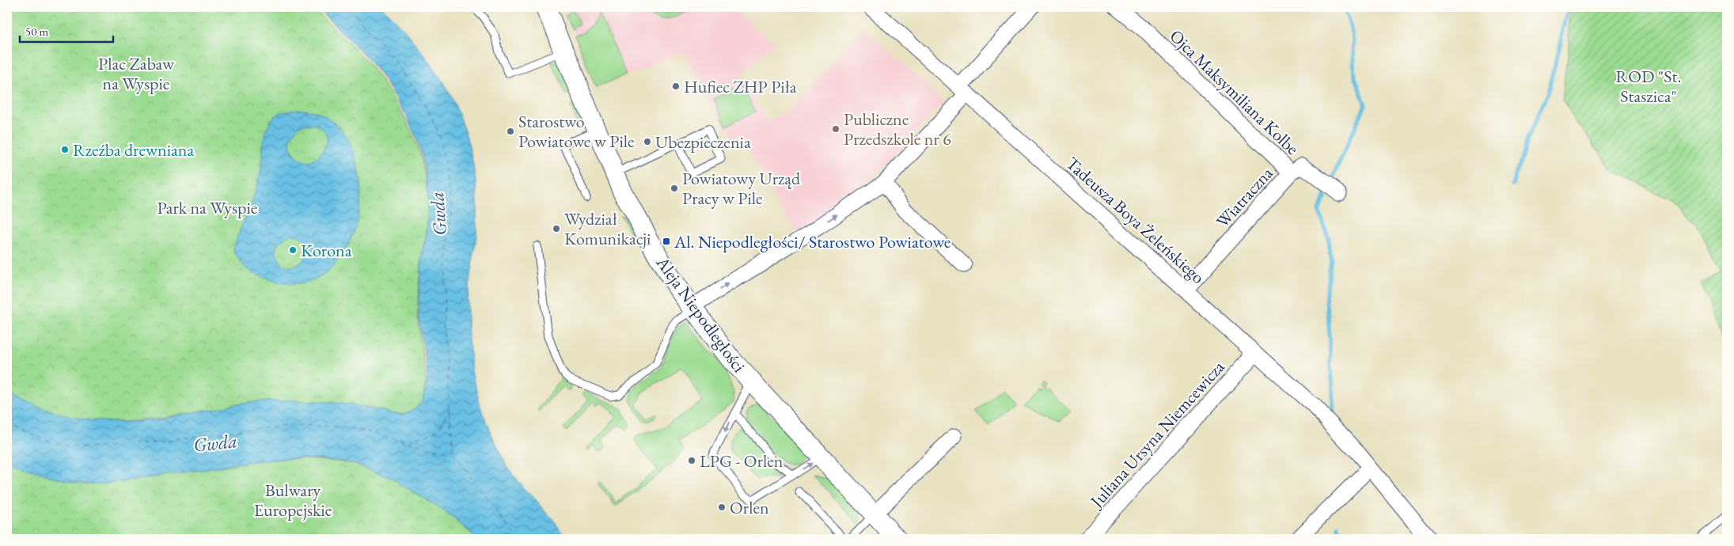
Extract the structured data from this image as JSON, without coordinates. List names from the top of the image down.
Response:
{
  "streets": {
    "street": [
      "Ojca Maksymiliana Kolbe",
      "Wiatraczna",
      "Tadeusza Boya Żeleńskiego",
      "Aleja Niepodległości",
      "Juliana Ursyna Niemcewicza"
    ]
  },
  "crossings": [
    ["Ojca Maksymiliana Kolbe", "Wiatraczna"],
    ["Wiatraczna", "Tadeusza Boya Żeleńskiego"],
    ["Tadeusza Boya Żeleńskiego", "Juliana Ursyna Niemcewicza"]
  ],
  "water": ["Gwda"],
  "parks": [
    "Plac Zabaw na Wyspie",
    "ROD \"St. Staszica\"",
    "Park na Wyspie",
    "Bulwary Europejskie"
  ],
  "places": {
    "other": [
      "Hufiec ZHP Piła",
      "Publiczne Przedszkole nr 6",
      "Starostwo Powiatowe w Pile",
      "Ubezpieczenia",
      "Rzeźba drewniana",
      "Powiatowy Urząd Pracy w Pile",
      "Wydział Komunikacji",
      "Korona",
      "LPG - Orlen",
      "Orlen"
    ],
    "transit": ["Al. Niepodległości/ Starostwo Powiatowe"]
  },
  "scale_bar": "50 m"
}
